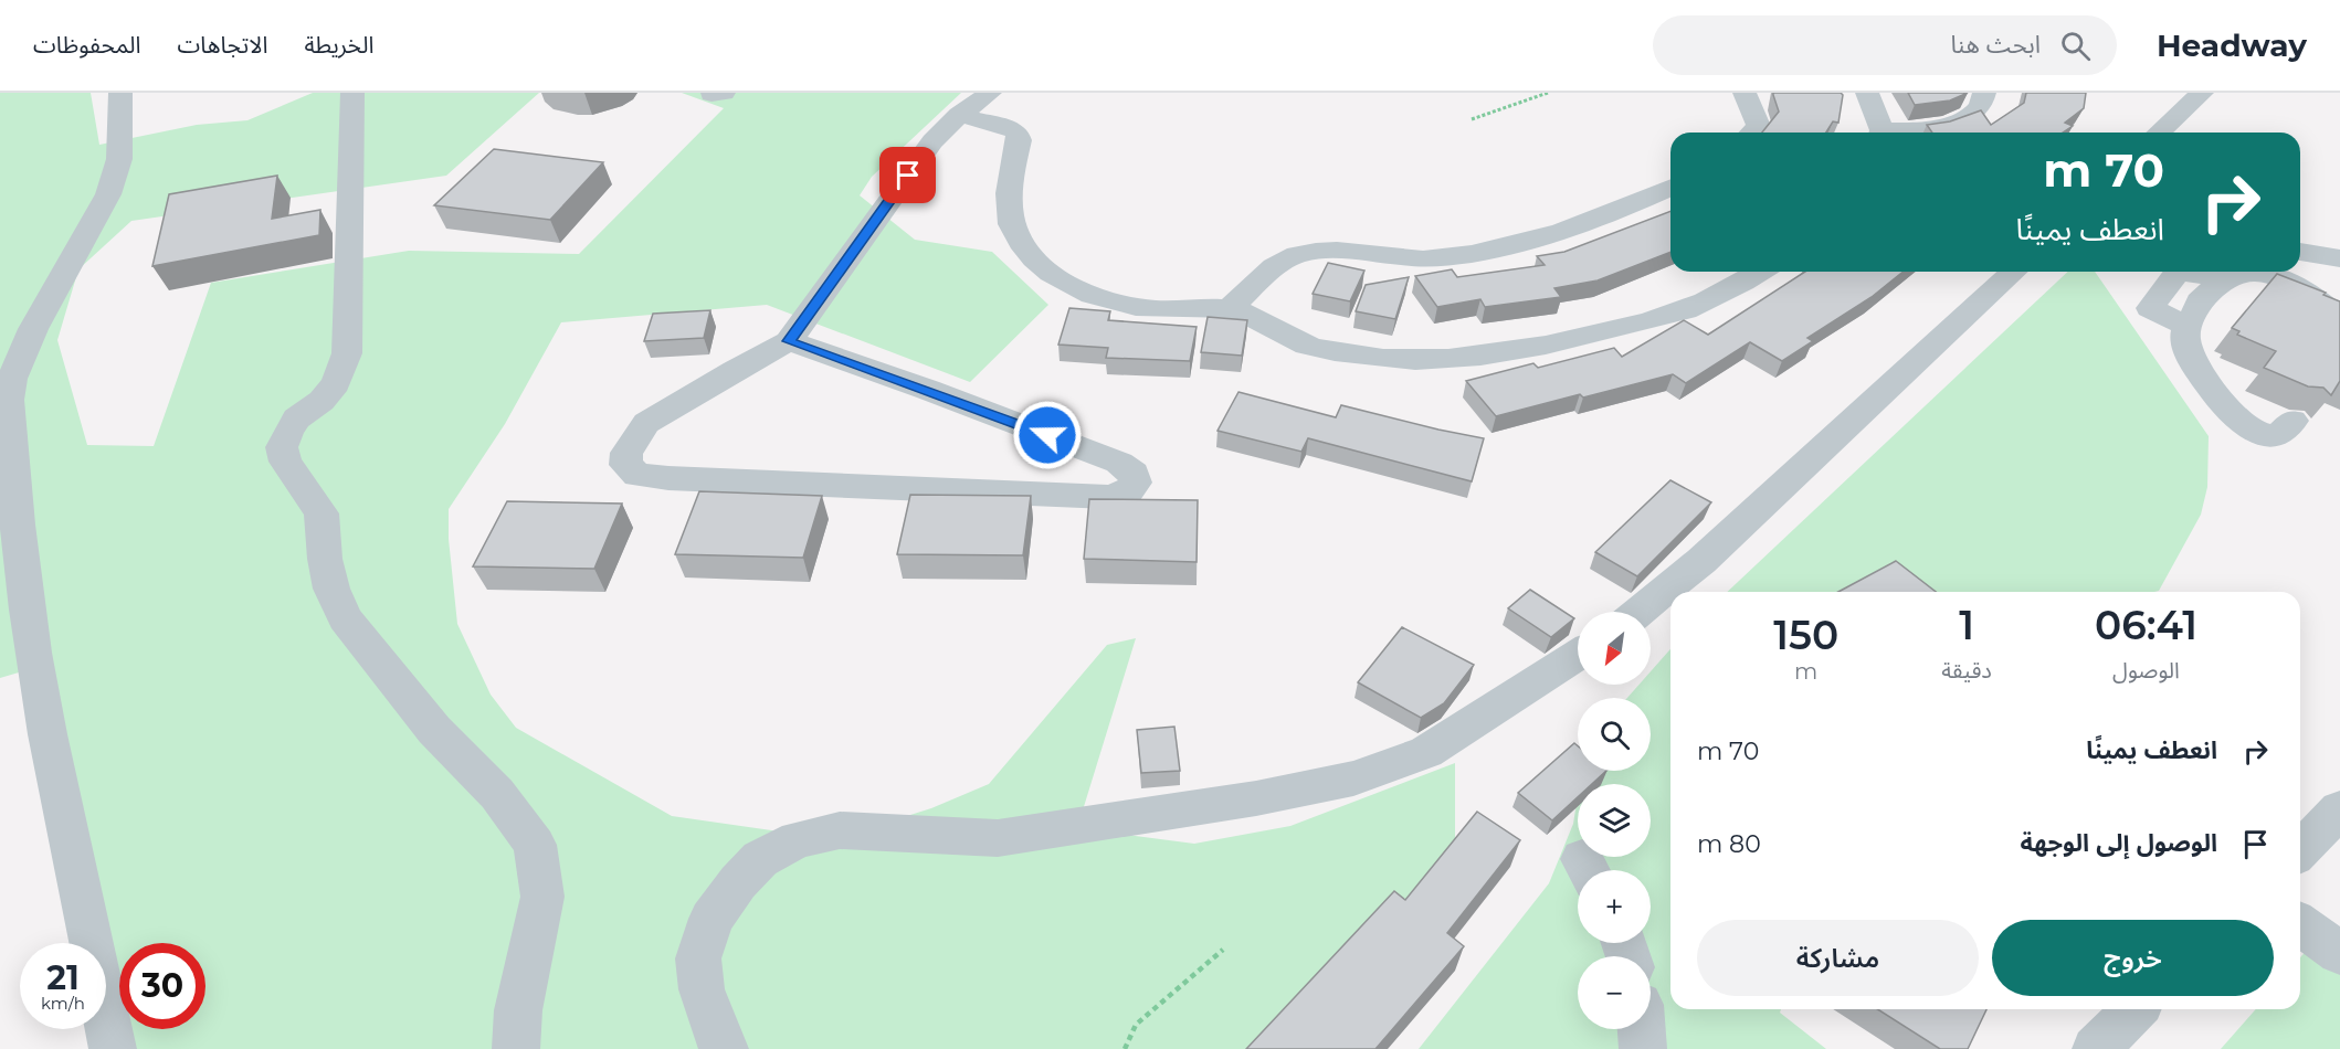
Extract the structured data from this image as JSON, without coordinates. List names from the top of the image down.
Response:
{
  "north": "bottom left",
  "page": {
    "header": "Headway",
    "search": "ابحث هنا",
    "nav": ["الخريطة", "الاتجاهات", "المحفوظات"],
    "turn": ["70 m", "انعطف يمينًا"],
    "eta": [
      "06:41",
      "الوصول",
      "1",
      "دقيقة",
      "150",
      "m"
    ],
    "map_buttons": ["+", "−"],
    "list": [
      {
        "name": "انعطف يمينًا",
        "value": "70 m"
      },
      {
        "name": "الوصول إلى الوجهة",
        "value": "80 m"
      }
    ],
    "buttons": ["خروج", "مشاركة"],
    "speed": "21 km/h",
    "limit": "30"
  }
}
